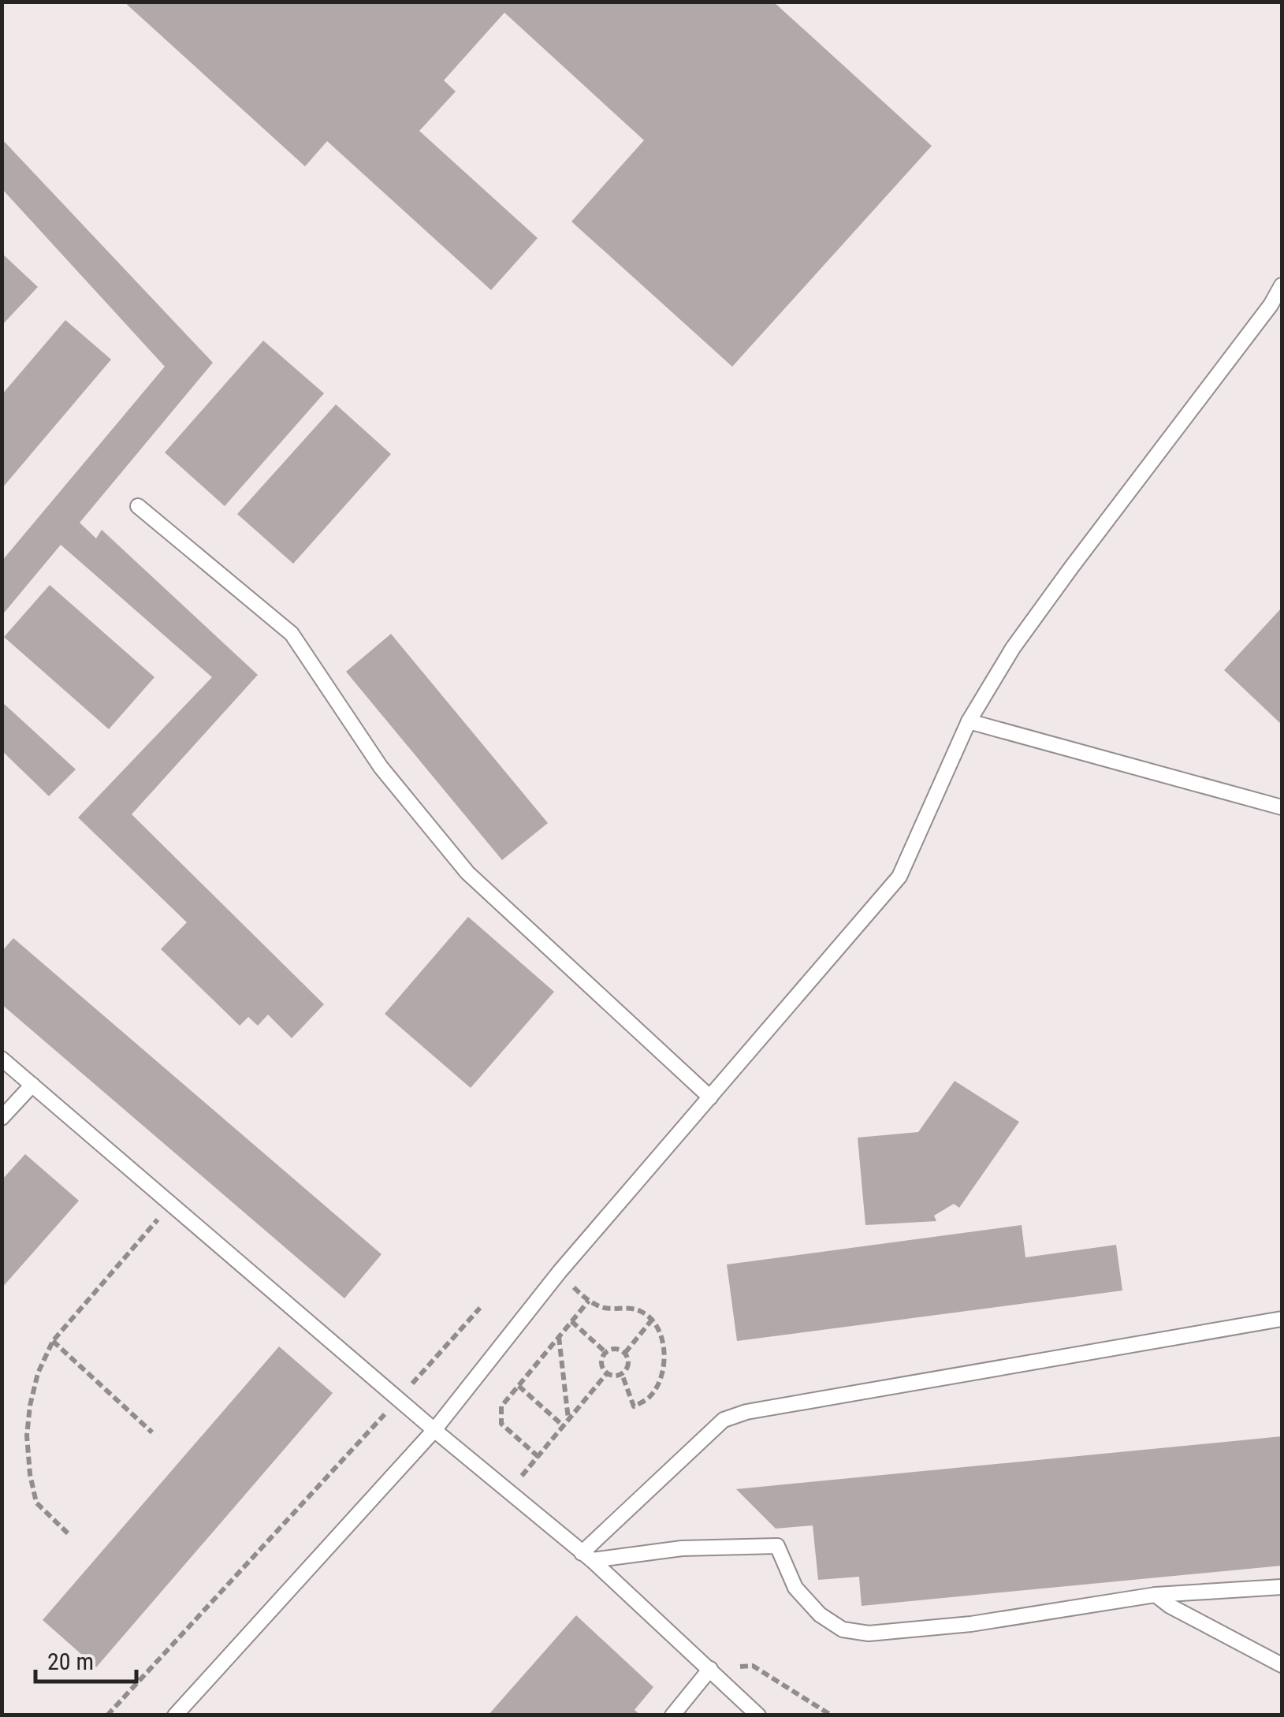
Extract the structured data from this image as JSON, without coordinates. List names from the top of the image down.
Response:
{
  "scale_bar": "20 m"
}
